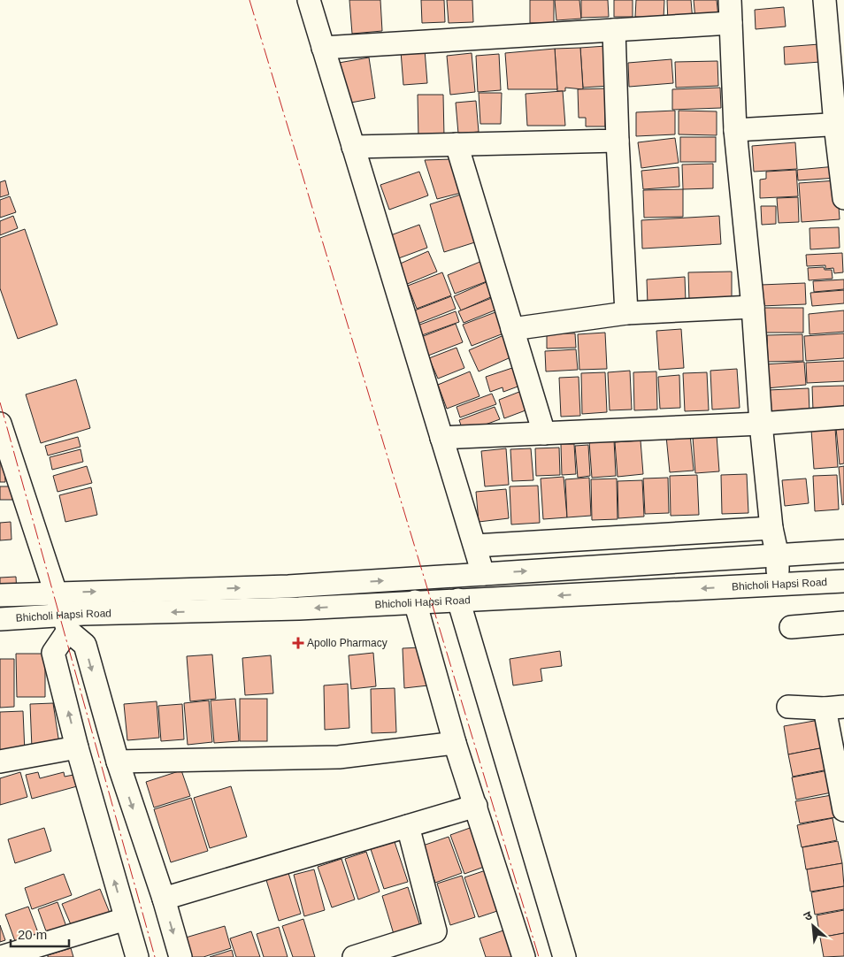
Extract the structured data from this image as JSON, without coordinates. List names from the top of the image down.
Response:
{
  "streets": {
    "street": ["Bhicholi Hapsi Road"]
  },
  "places": {
    "health": ["Apollo Pharmacy"]
  },
  "scale_bar": "20 m",
  "north": "top left"
}
